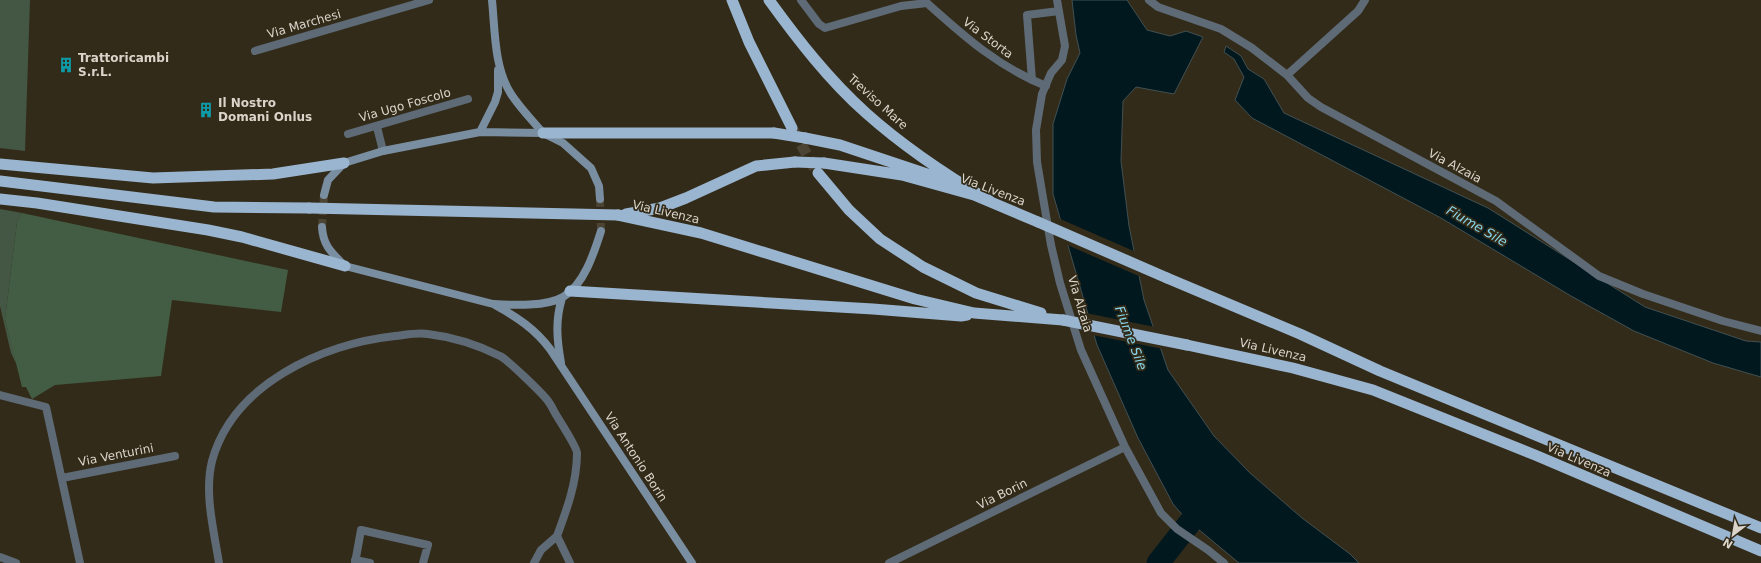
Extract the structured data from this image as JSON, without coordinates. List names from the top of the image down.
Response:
{
  "streets": {
    "highway": ["Treviso Mare", "Via Livenza"],
    "main road": ["Via Antonio Borin"],
    "street": [
      "Via Marchesi",
      "Via Storta",
      "Via Ugo Foscolo",
      "Via Alzaia",
      "Via Venturini",
      "Via Borin"
    ]
  },
  "crossings": [
    ["Via Storta", "Via Alzaia"],
    ["Treviso Mare", "Via Livenza"],
    ["Via Alzaia", "Via Borin"]
  ],
  "water": ["Fiume Sile"],
  "places": {
    "building": ["Trattoricambi S.r.L.", "Il Nostro Domani Onlus"]
  },
  "north": "bottom left"
}
